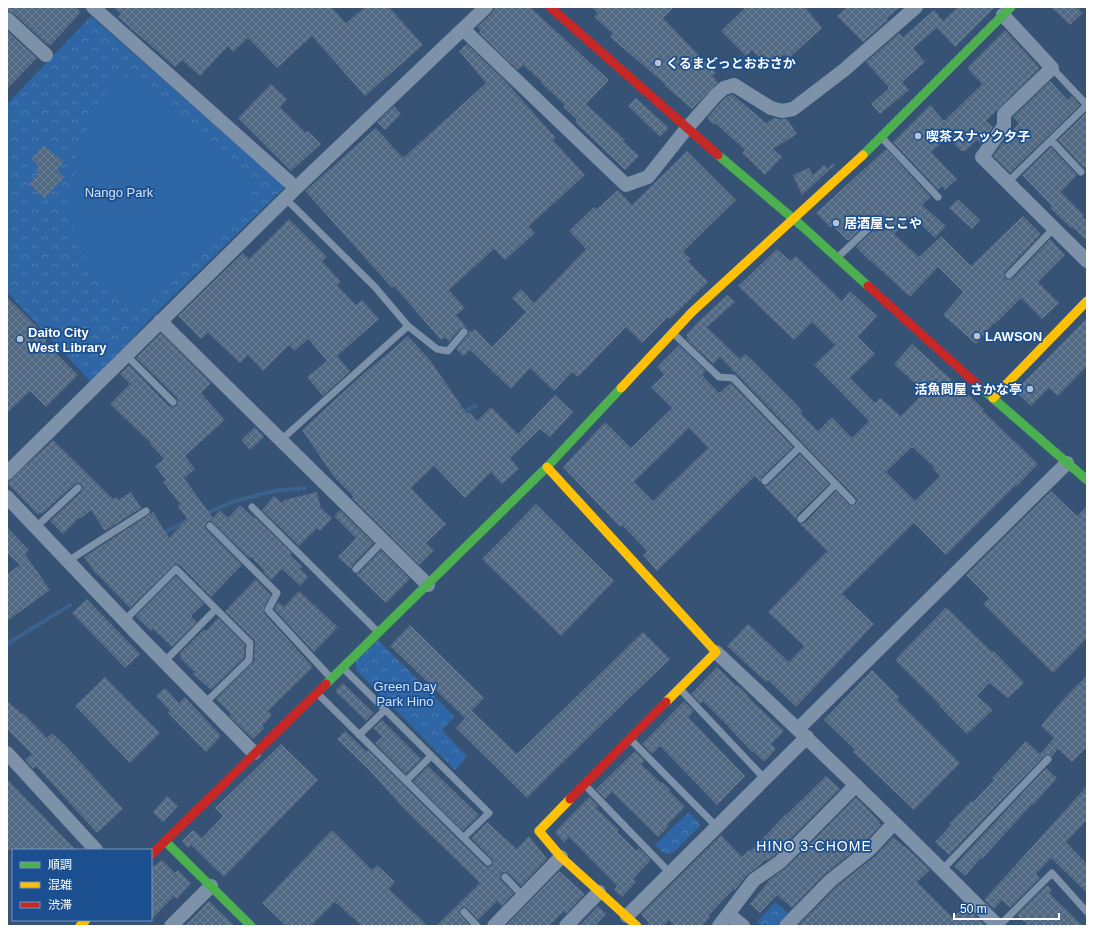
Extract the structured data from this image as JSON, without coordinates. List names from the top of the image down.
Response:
{
  "districts": ["HINO 3-CHOME"],
  "parks": ["Nango Park", "Green Day Park Hino"],
  "places": [
    "くるまどっとおおさか",
    "喫茶スナック夕子",
    "居酒屋ここや",
    "LAWSON",
    "Daito City West Library",
    "活魚問屋 さかな亭"
  ],
  "legend": ["順調", "混雑", "渋滞"],
  "scale_bar": "50 m"
}
